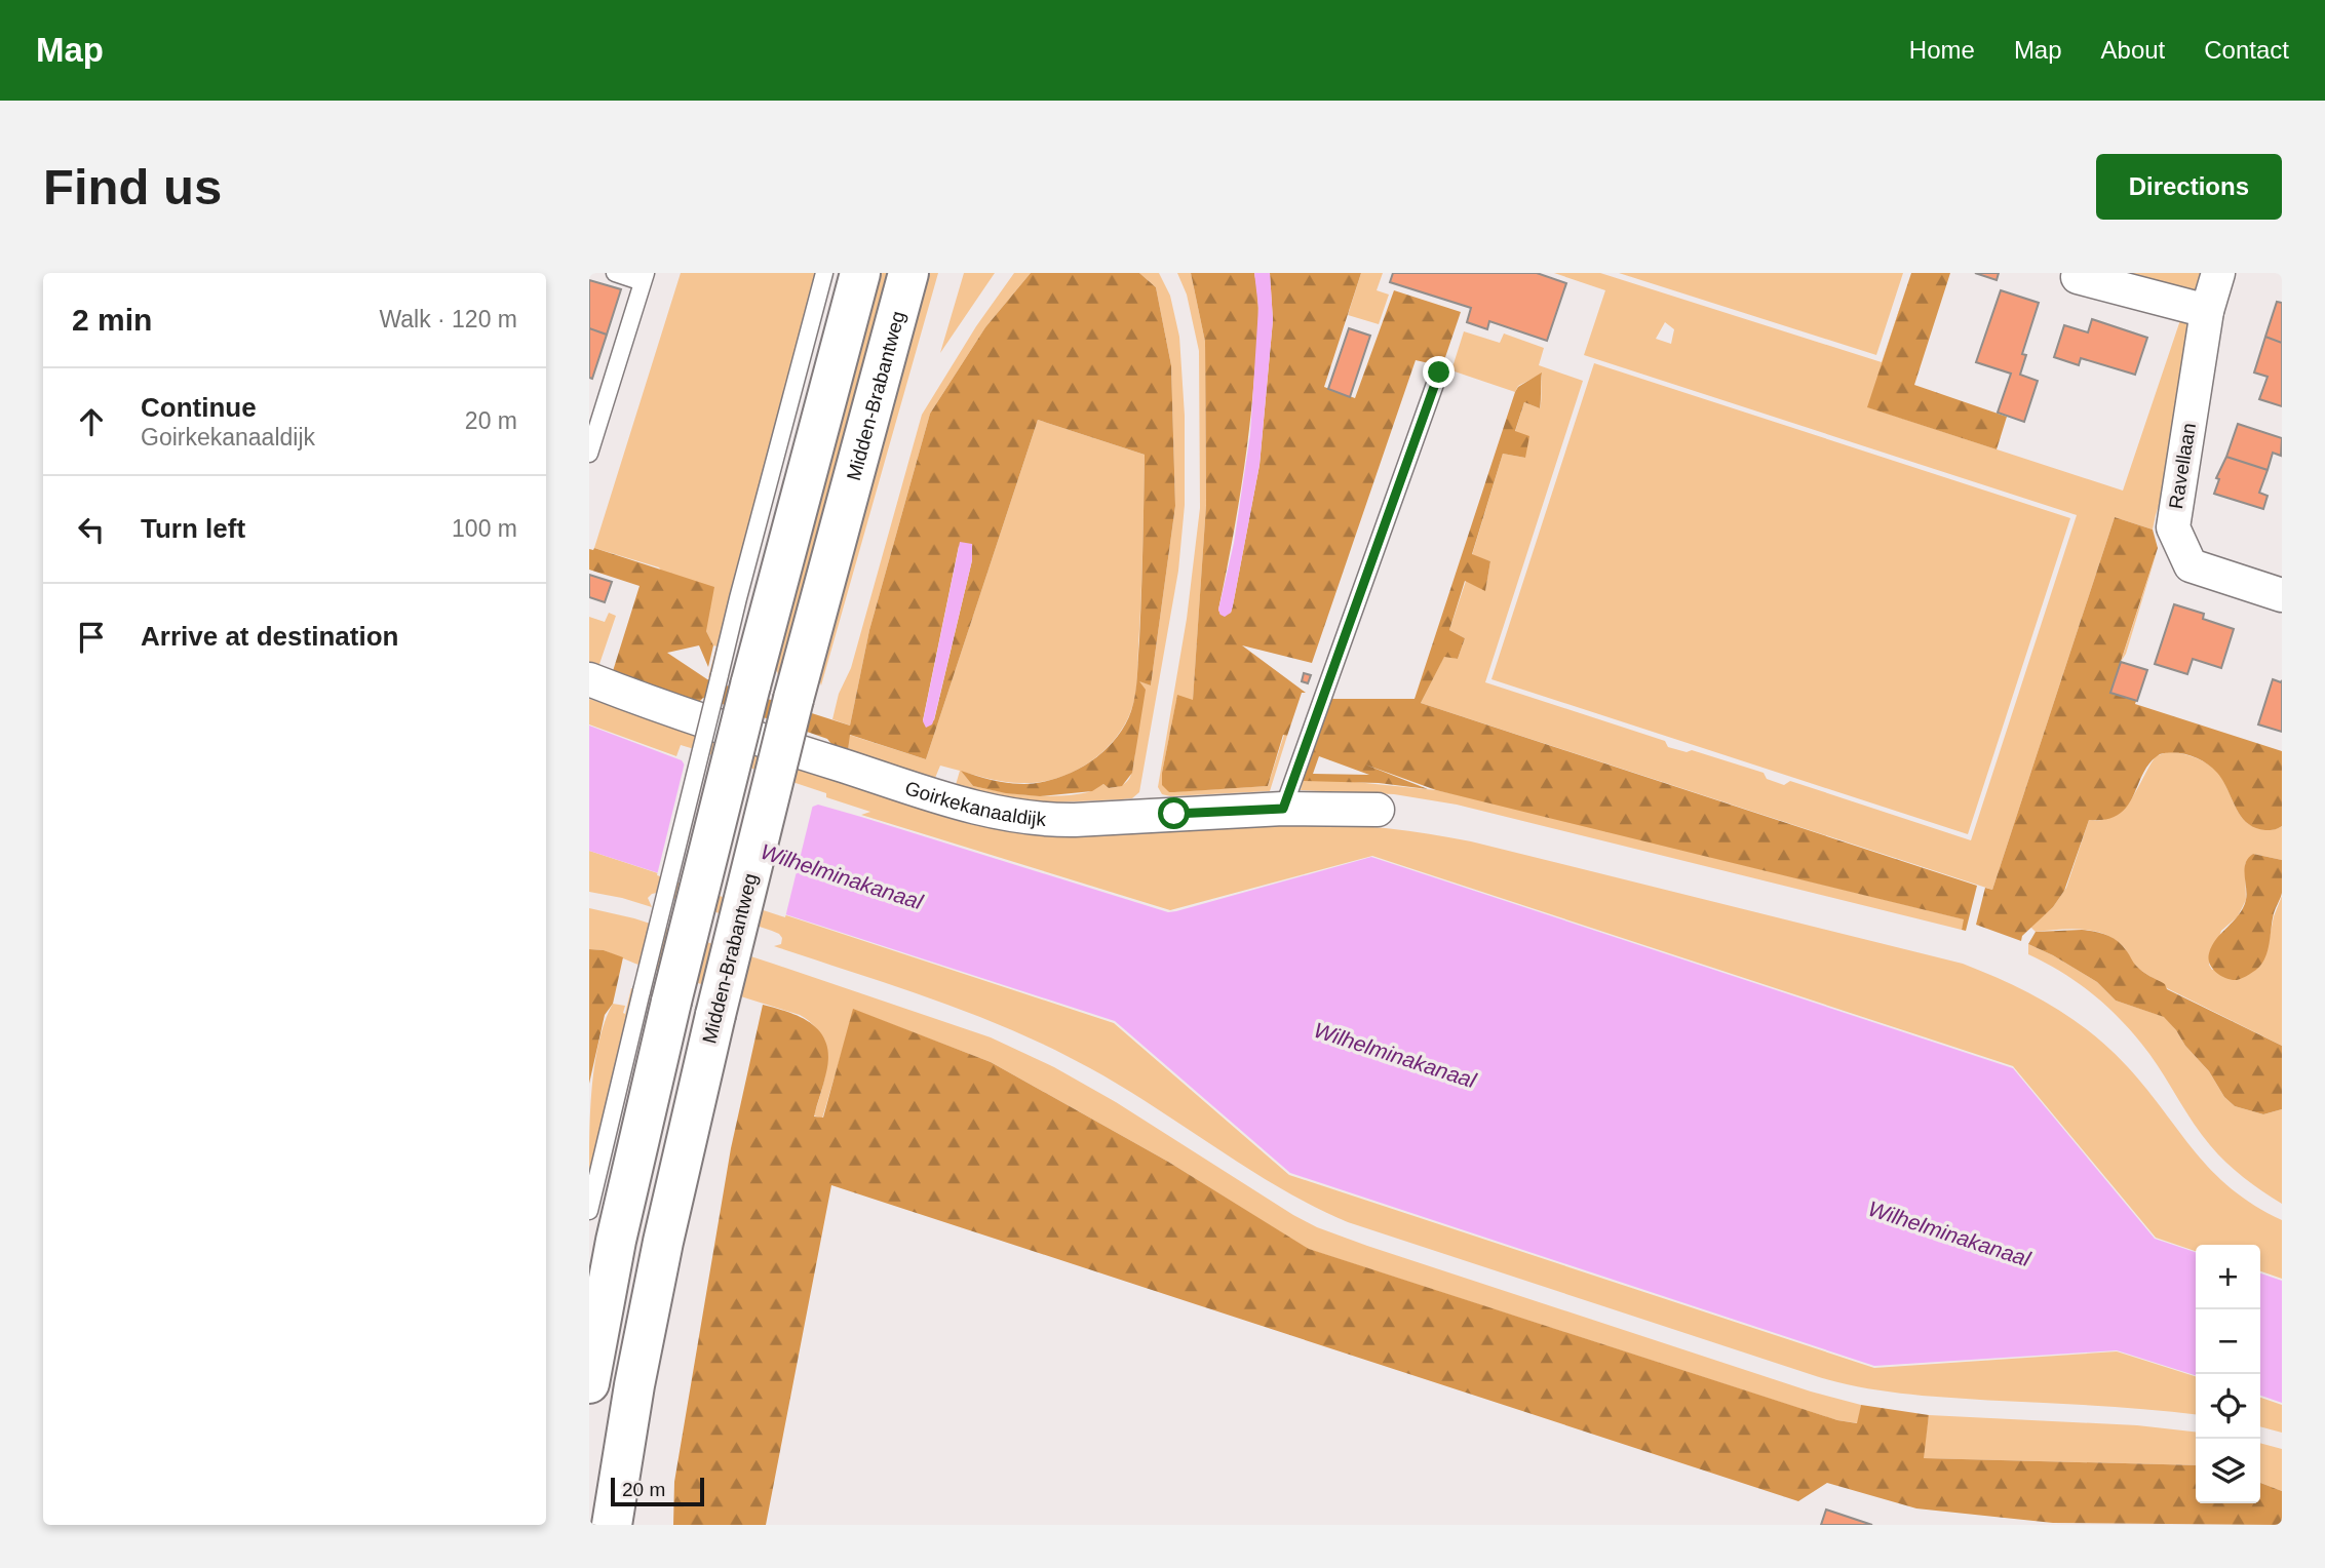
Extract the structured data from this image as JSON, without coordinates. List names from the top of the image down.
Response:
{
  "streets": {
    "main road": ["Midden-Brabantweg"],
    "street": ["Ravellaan", "Goirkekanaaldijk"]
  },
  "water": ["Wilhelminakanaal"],
  "scale_bar": "20 m",
  "page": {
    "header": "Map",
    "nav": [
      "Home",
      "Map",
      "About",
      "Contact"
    ],
    "buttons": "Directions",
    "title": "Find us",
    "heading": ["2 min", "Walk · 120 m"],
    "list": [
      ["Continue", "Goirkekanaaldijk", "20 m"],
      ["Turn left", "100 m"],
      "Arrive at destination"
    ],
    "map_buttons": ["+", "−"],
    "scale": "20 m"
  }
}
